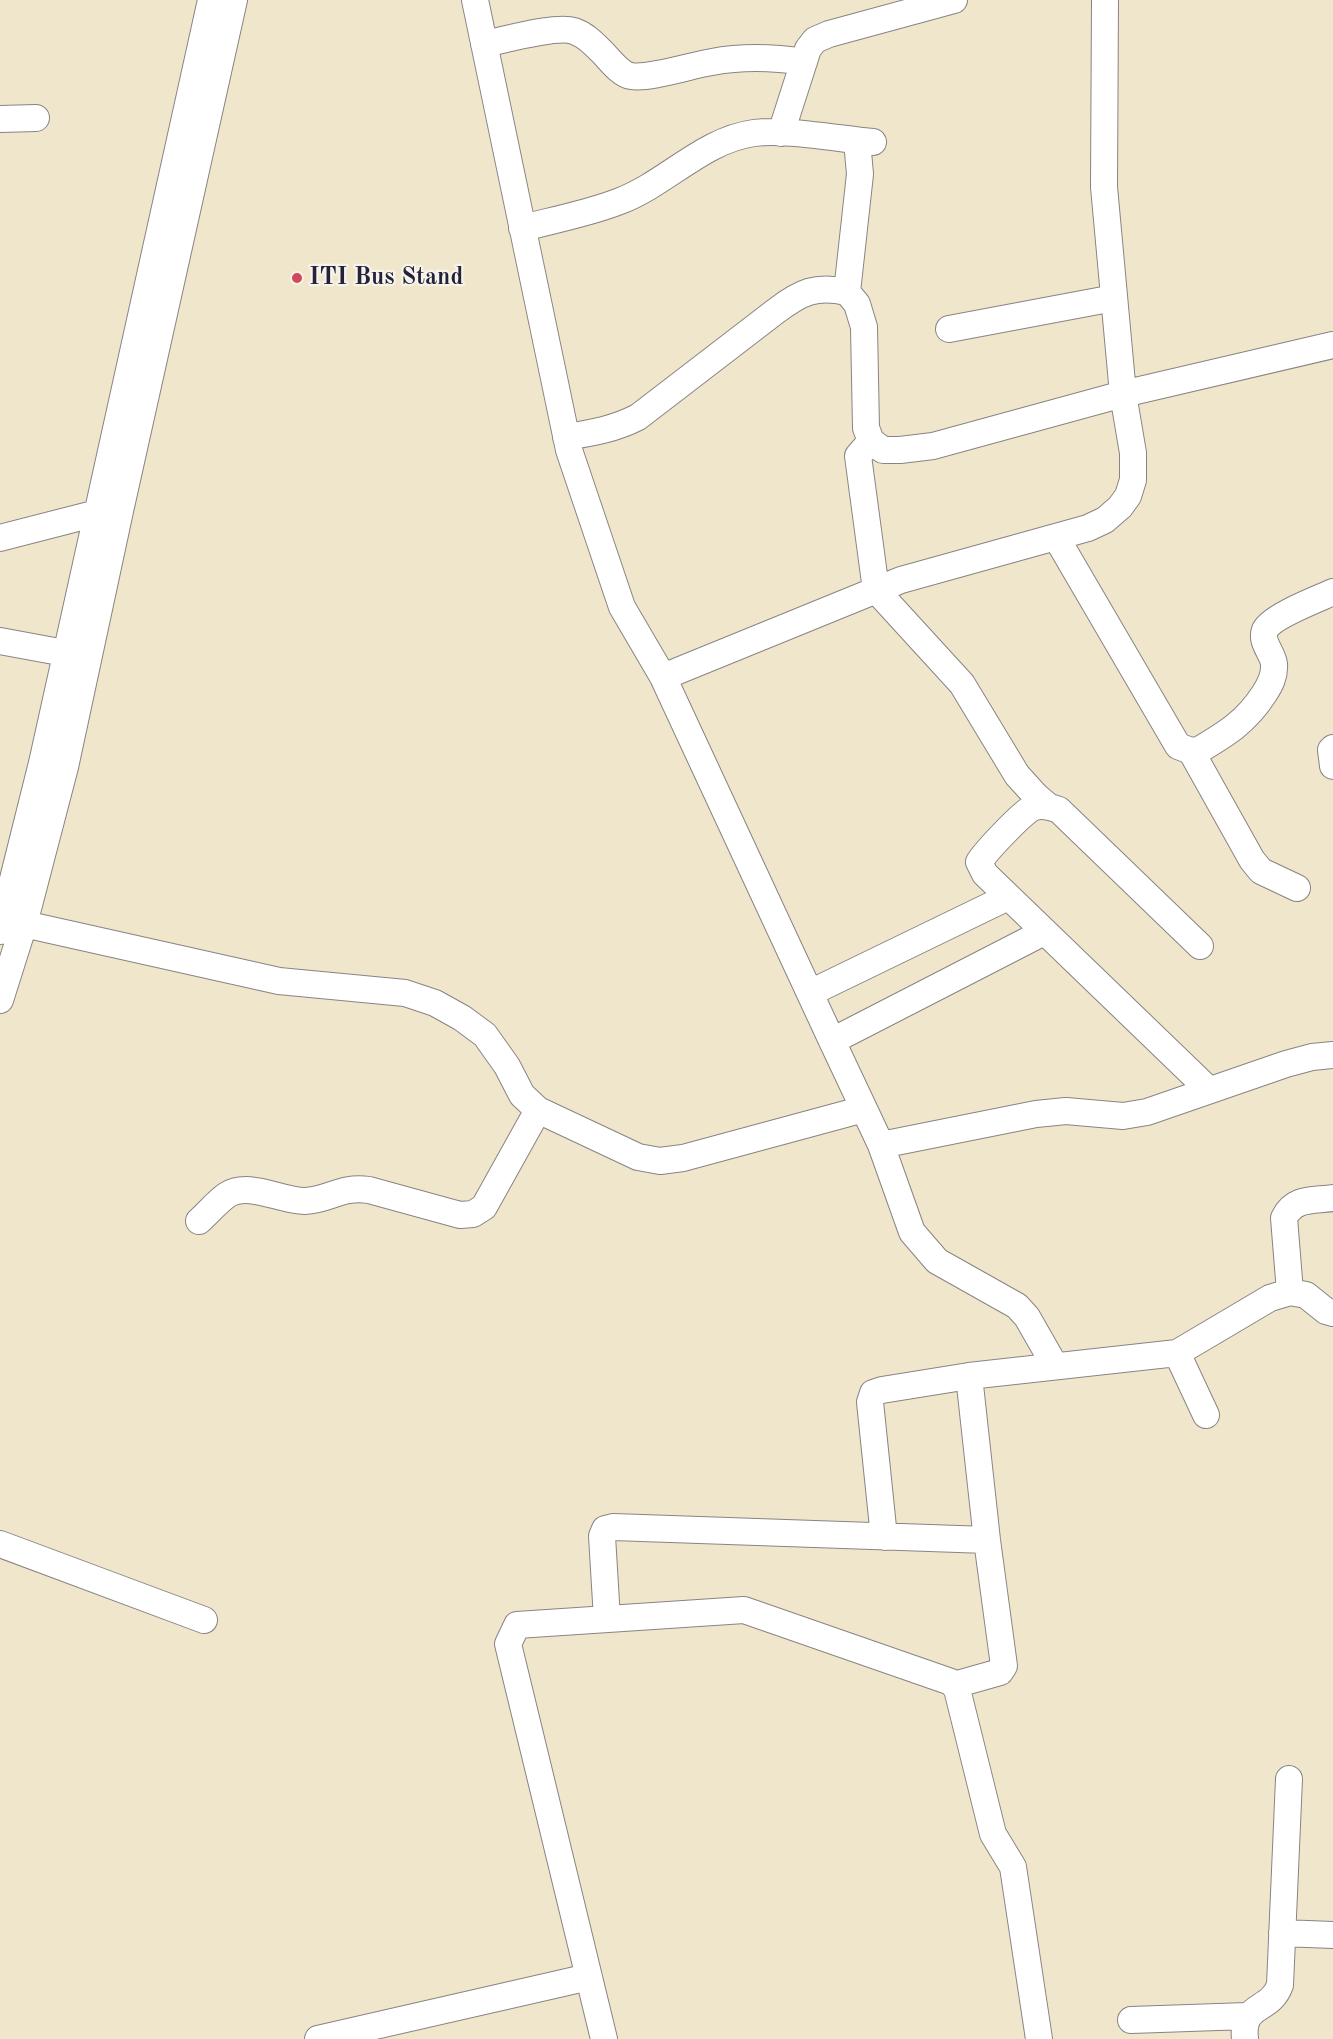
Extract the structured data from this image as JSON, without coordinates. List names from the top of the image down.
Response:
{
  "places": ["ITI Bus Stand"]
}
